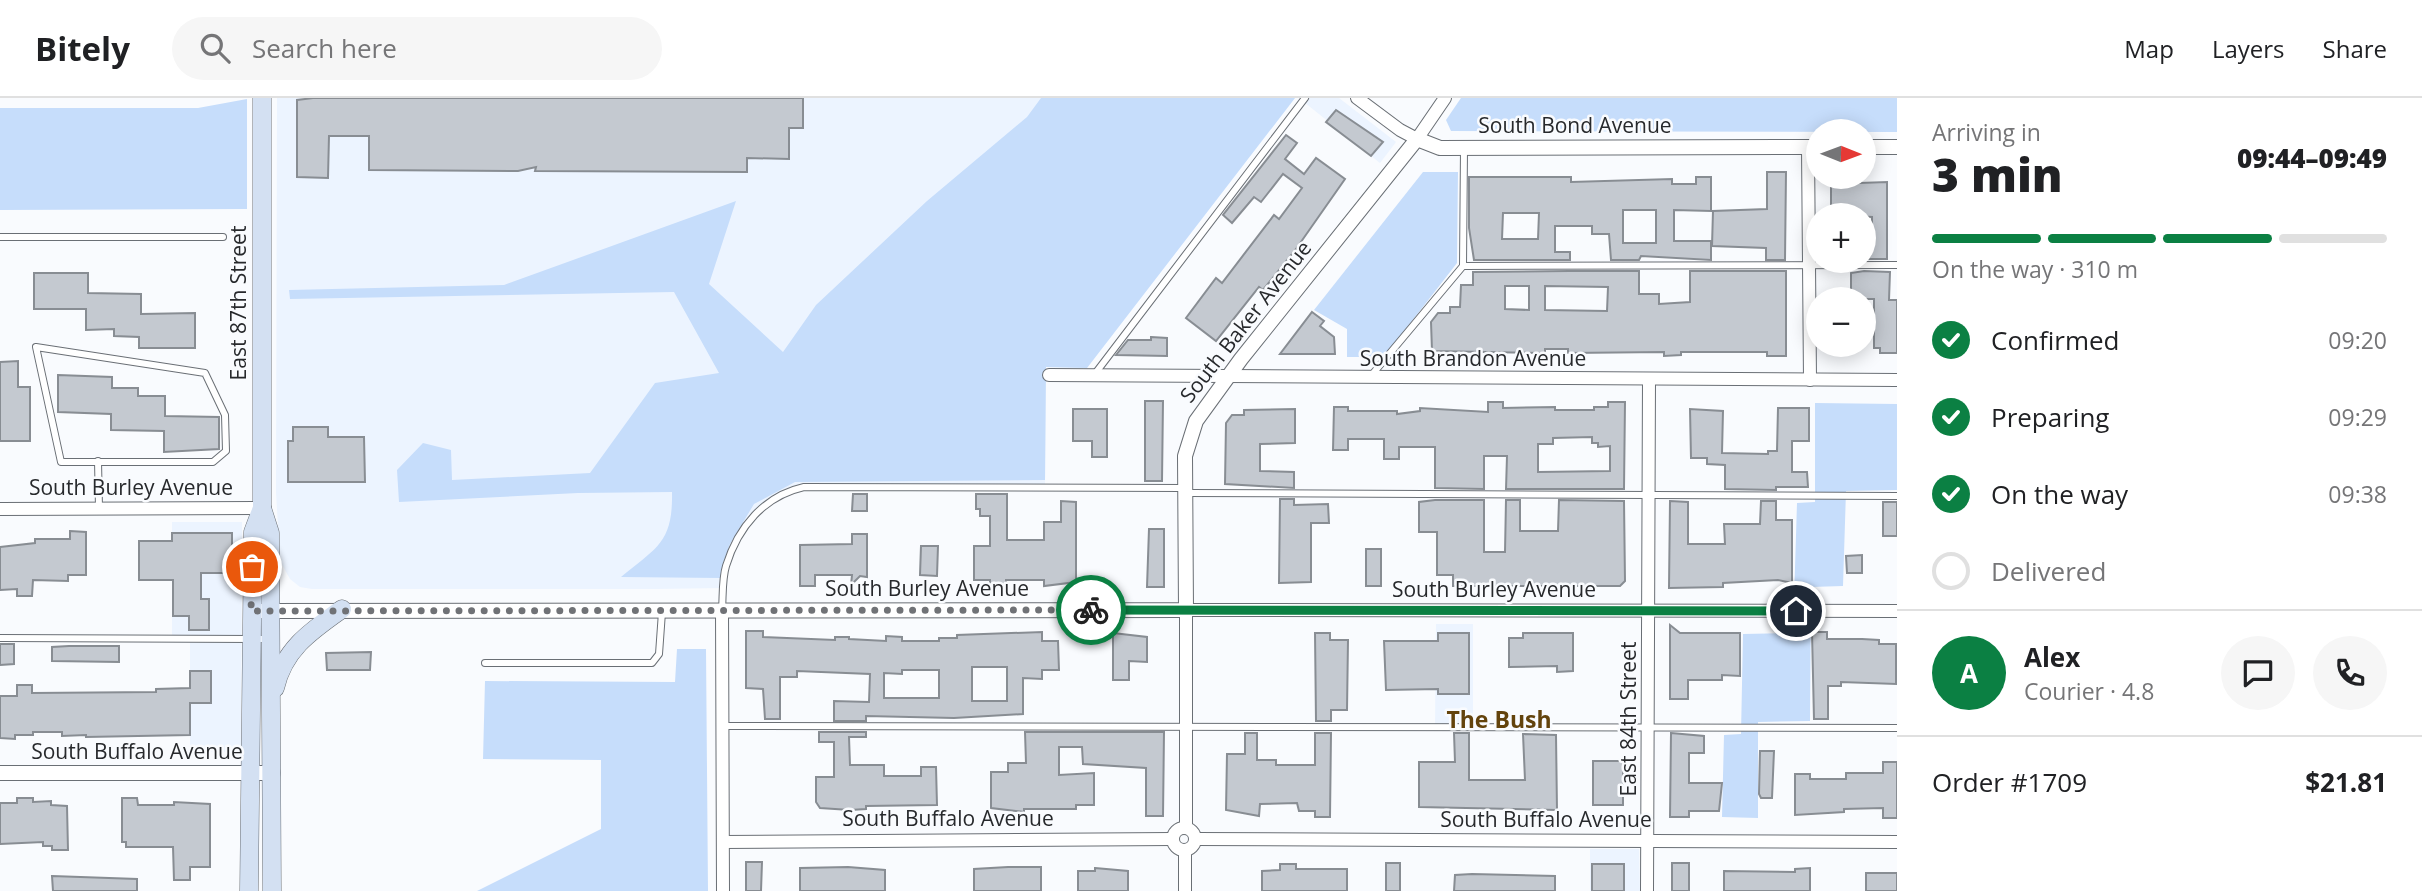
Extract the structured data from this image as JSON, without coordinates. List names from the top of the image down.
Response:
{
  "streets": {
    "main road": ["East 87th Street"],
    "street": [
      "South Bond Avenue",
      "South Baker Avenue",
      "South Brandon Avenue",
      "South Burley Avenue",
      "East 84th Street",
      "South Buffalo Avenue"
    ]
  },
  "crossings": [
    ["South Bond Avenue", "South Baker Avenue"],
    ["East 87th Street", "South Burley Avenue"],
    ["East 87th Street", "South Buffalo Avenue"],
    ["South Baker Avenue", "South Brandon Avenue"],
    ["South Baker Avenue", "South Burley Avenue"],
    ["South Brandon Avenue", "East 84th Street"],
    ["South Burley Avenue", "East 84th Street"],
    ["East 84th Street", "South Buffalo Avenue"]
  ],
  "districts": ["The Bush"],
  "north": "right",
  "page": {
    "header": "Bitely",
    "search": "Search here",
    "nav": ["Map", "Layers", "Share"],
    "heading": ["3 min", "Arriving in", "09:44–09:49"],
    "panel": [
      "Alex",
      "Courier · 4.8",
      "Order #1709",
      "$21.81"
    ],
    "map_buttons": ["+", "−"],
    "bar": "On the way · 310 m",
    "list": [
      ["Confirmed", "09:20"],
      ["Preparing", "09:29"],
      ["On the way", "09:38"],
      "Delivered"
    ],
    "round": "A"
  }
}
